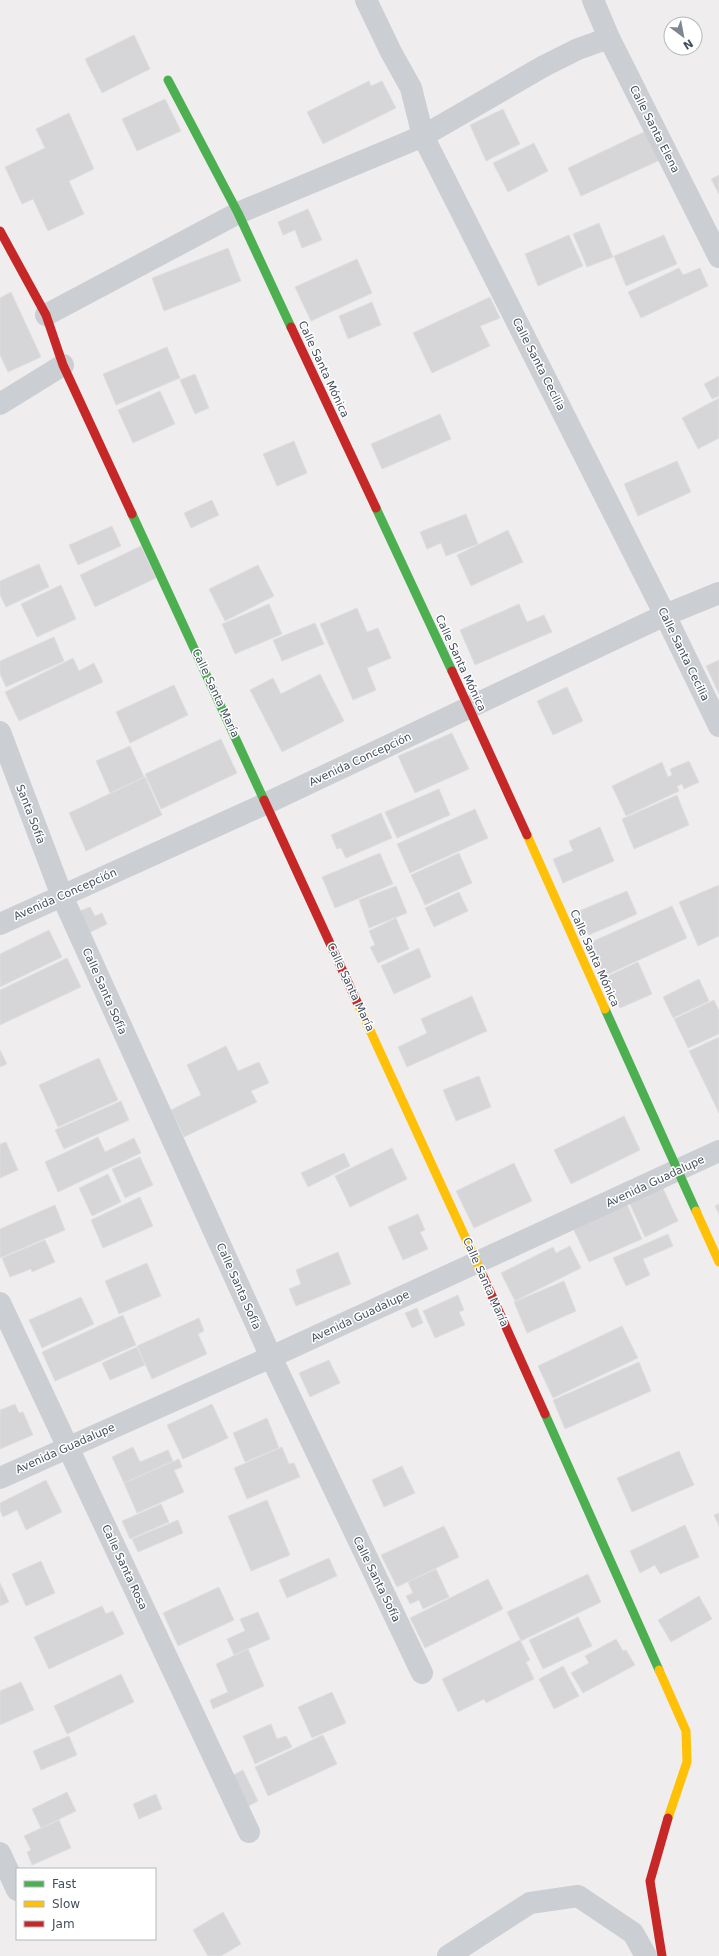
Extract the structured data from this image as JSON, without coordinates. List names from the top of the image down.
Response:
{
  "streets": {
    "street": [
      "Calle Santa Elena",
      "Calle Santa Cecilia",
      "Calle Santa Mónica",
      "Calle Santa María",
      "Avenida Concepción",
      "Santa Sofía",
      "Calle Santa Sofía",
      "Avenida Guadalupe",
      "Calle Santa Rosa"
    ]
  },
  "crossings": [
    ["Calle Santa Cecilia", "Avenida Concepción"],
    ["Calle Santa Mónica", "Avenida Concepción"],
    ["Calle Santa Mónica", "Avenida Guadalupe"],
    ["Calle Santa María", "Avenida Concepción"],
    ["Calle Santa María", "Avenida Guadalupe"],
    ["Avenida Concepción", "Santa Sofía"],
    ["Avenida Concepción", "Calle Santa Sofía"],
    ["Santa Sofía", "Calle Santa Sofía"],
    ["Calle Santa Sofía", "Avenida Guadalupe"],
    ["Avenida Guadalupe", "Calle Santa Rosa"]
  ],
  "legend": ["Fast", "Slow", "Jam"],
  "north": "bottom right"
}
